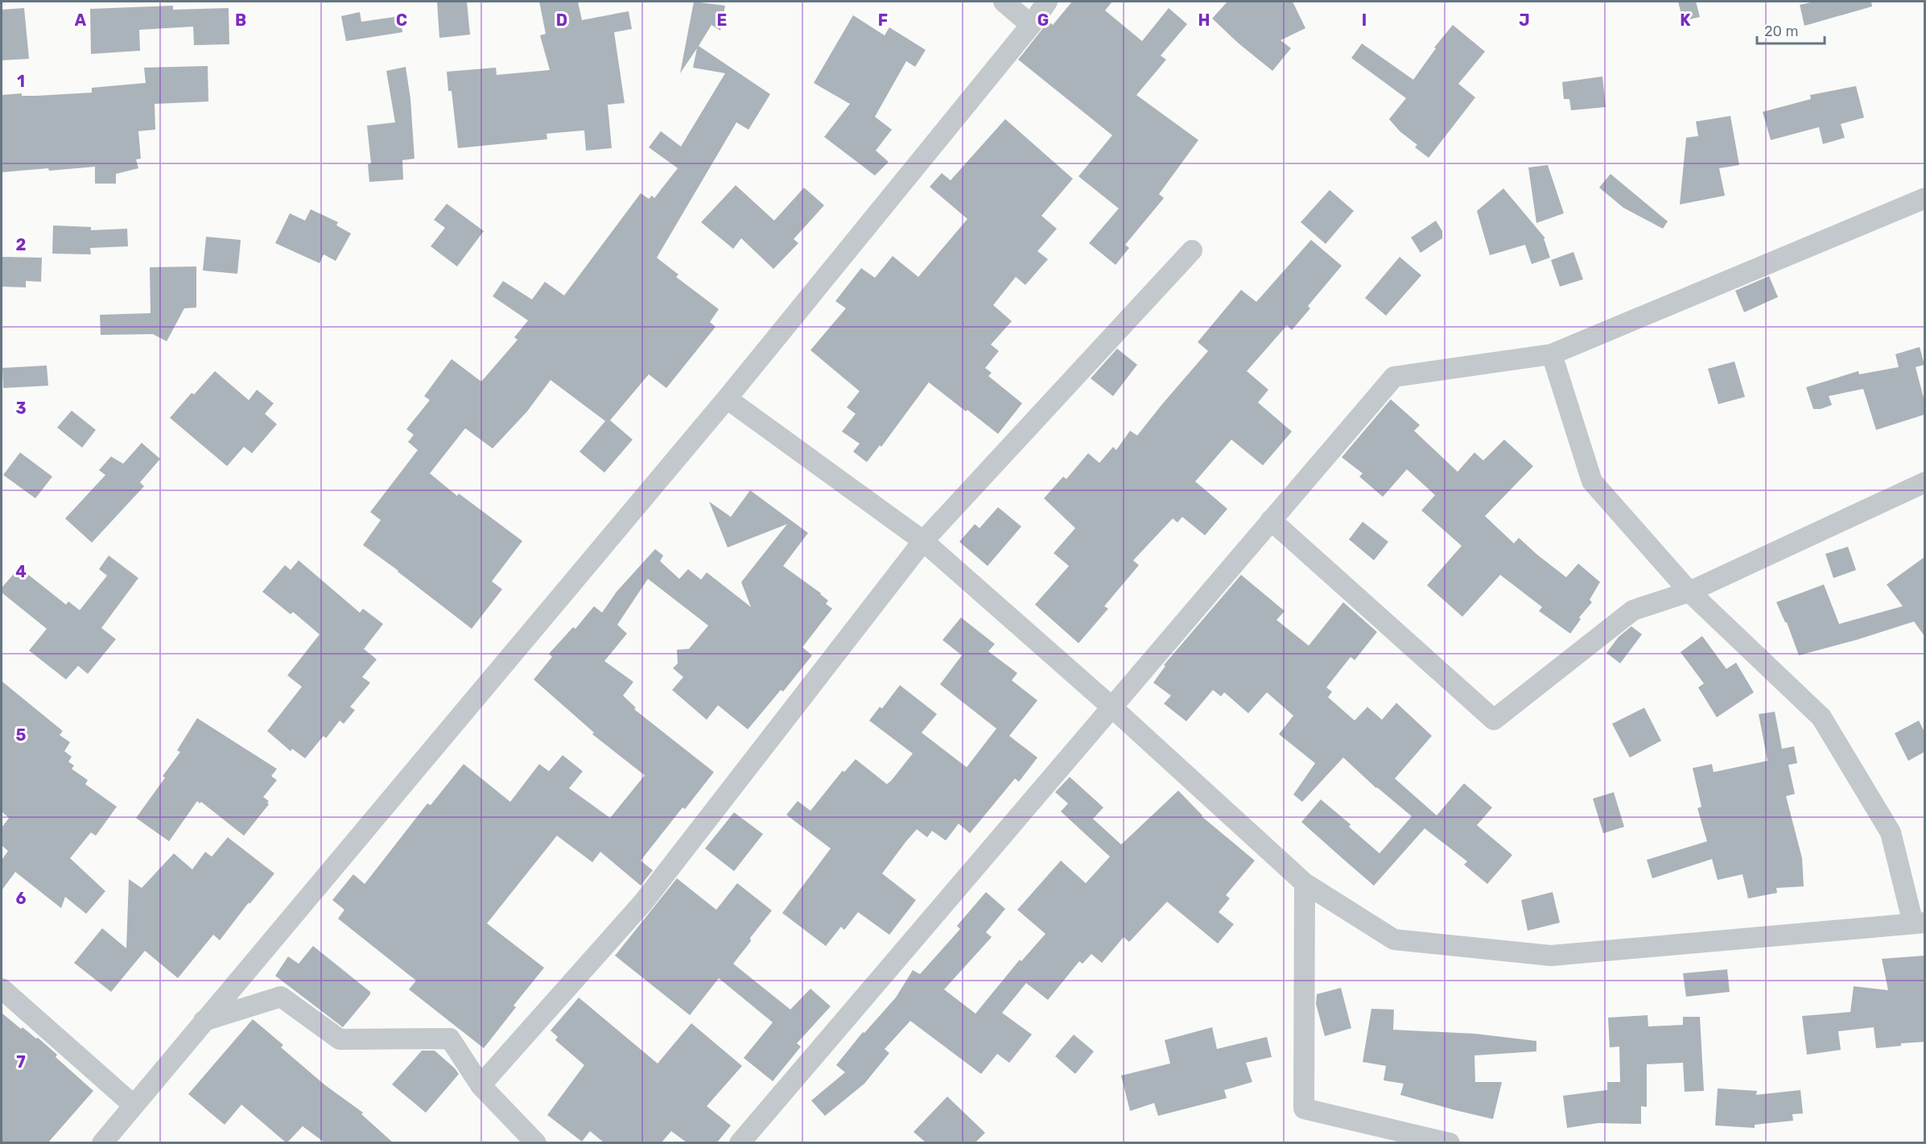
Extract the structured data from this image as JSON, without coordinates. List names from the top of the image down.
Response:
{
  "scale_bar": "20 m",
  "grid": {
    "columns": [
      "A",
      "B",
      "C",
      "D",
      "E",
      "F",
      "G",
      "H",
      "I",
      "J",
      "K"
    ],
    "rows": [
      "1",
      "2",
      "3",
      "4",
      "5",
      "6",
      "7"
    ]
  }
}
